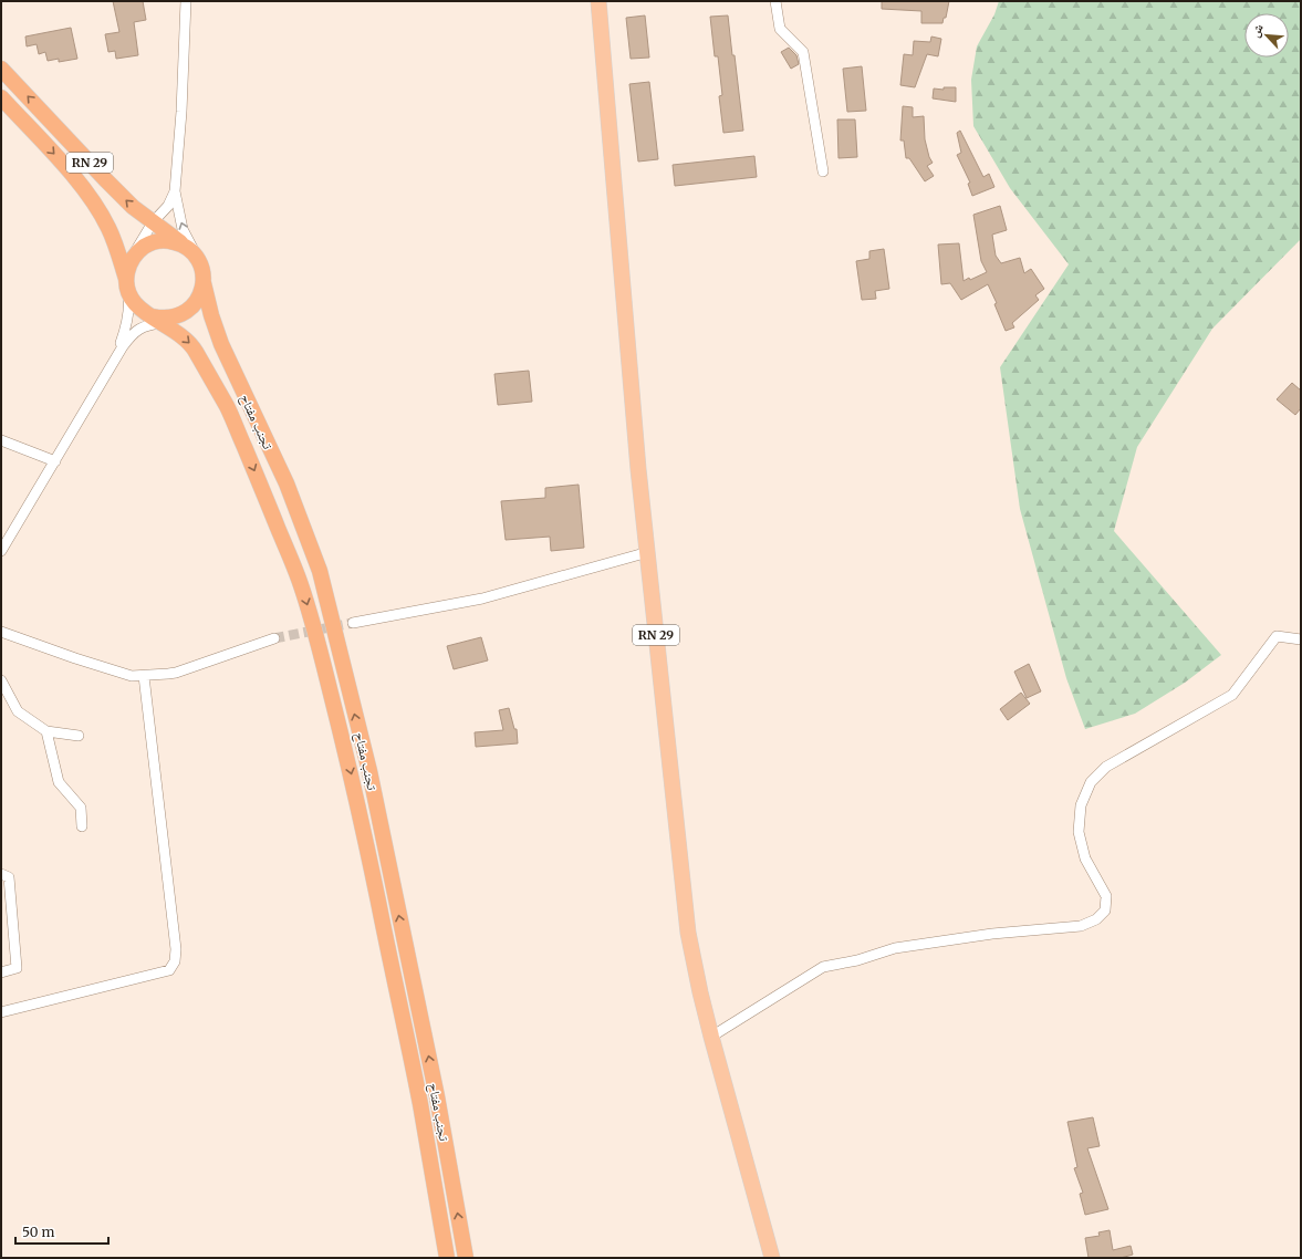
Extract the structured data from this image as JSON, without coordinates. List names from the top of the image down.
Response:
{
  "streets": {
    "highway": ["RN 29", "تجنب مفتاح"]
  },
  "crossings": [
    ["RN 29", "تجنب مفتاح"]
  ],
  "scale_bar": "50 m",
  "north": "top left"
}
